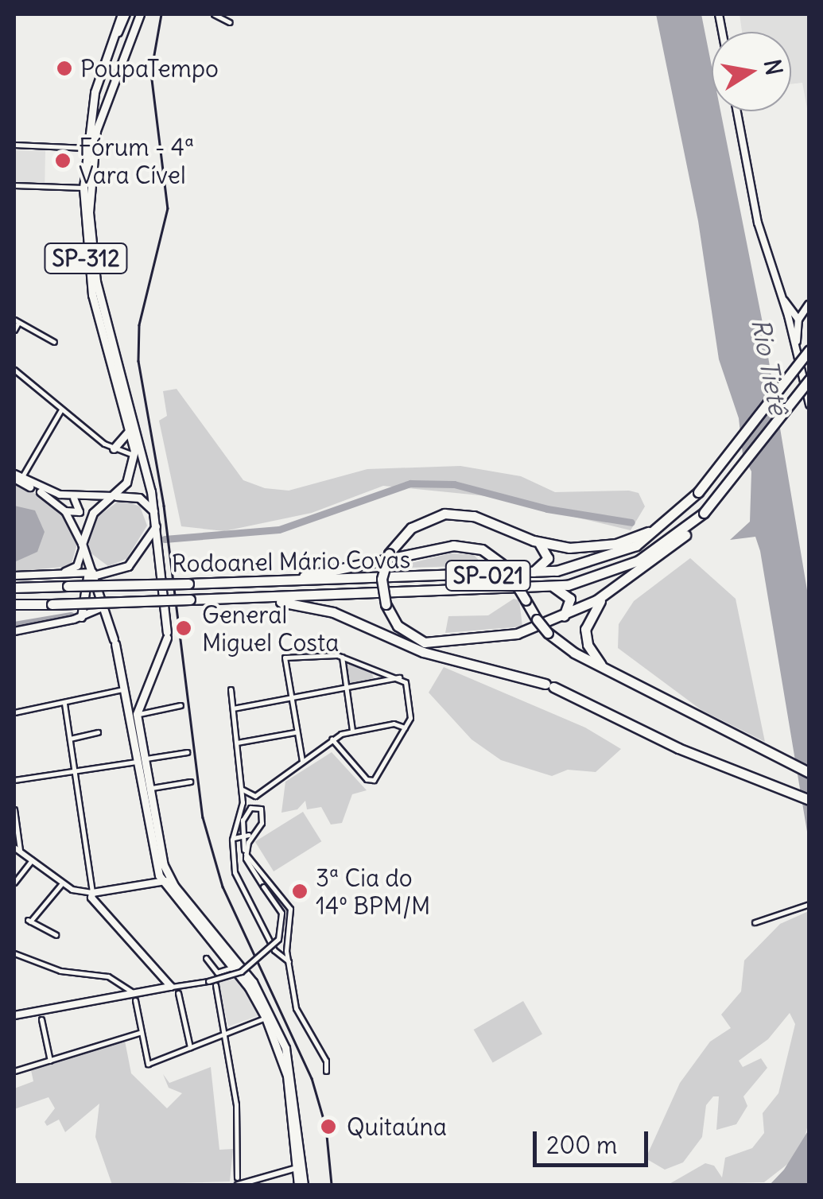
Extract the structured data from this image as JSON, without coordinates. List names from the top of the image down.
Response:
{
  "streets": {
    "highway": ["Rodoanel Mário Covas", "SP-021"],
    "main road": ["SP-312"]
  },
  "water": ["Rio Tietê"],
  "places": [
    "PoupaTempo",
    "Fórum - 4ª Vara Cível",
    "General Miguel Costa",
    "3ª Cia do 14º BPM/M",
    "Quitaúna"
  ],
  "scale_bar": "200 m",
  "north": "right"
}
